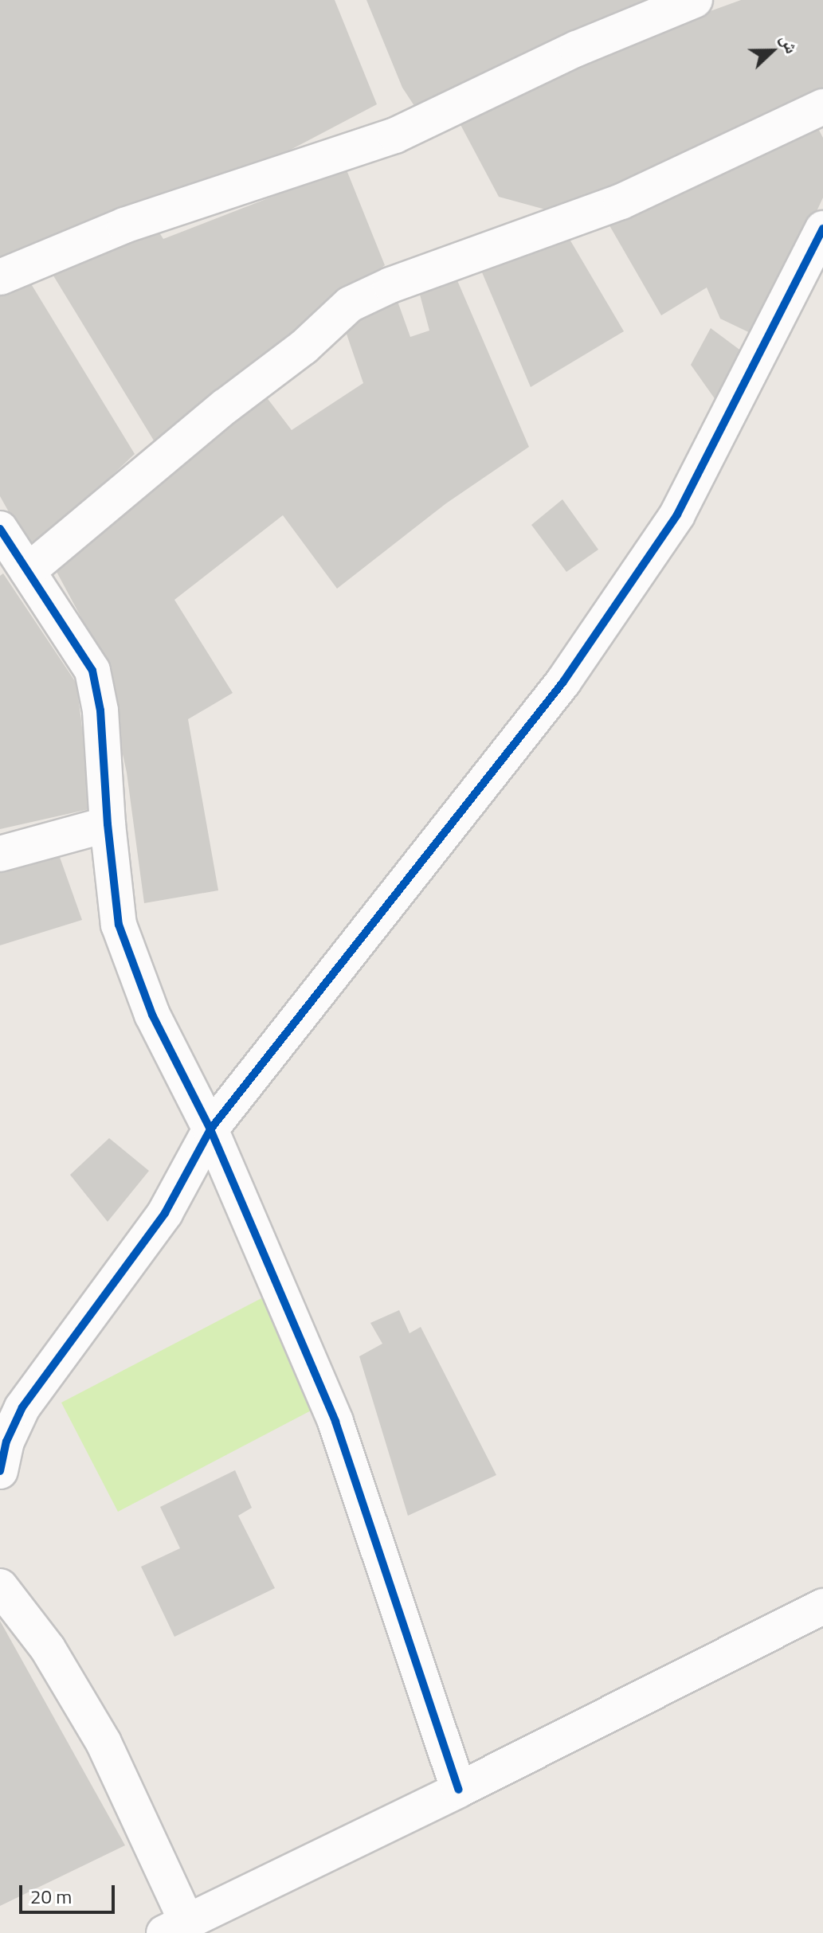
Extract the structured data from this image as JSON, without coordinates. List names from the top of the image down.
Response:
{
  "scale_bar": "20 m",
  "north": "right"
}
